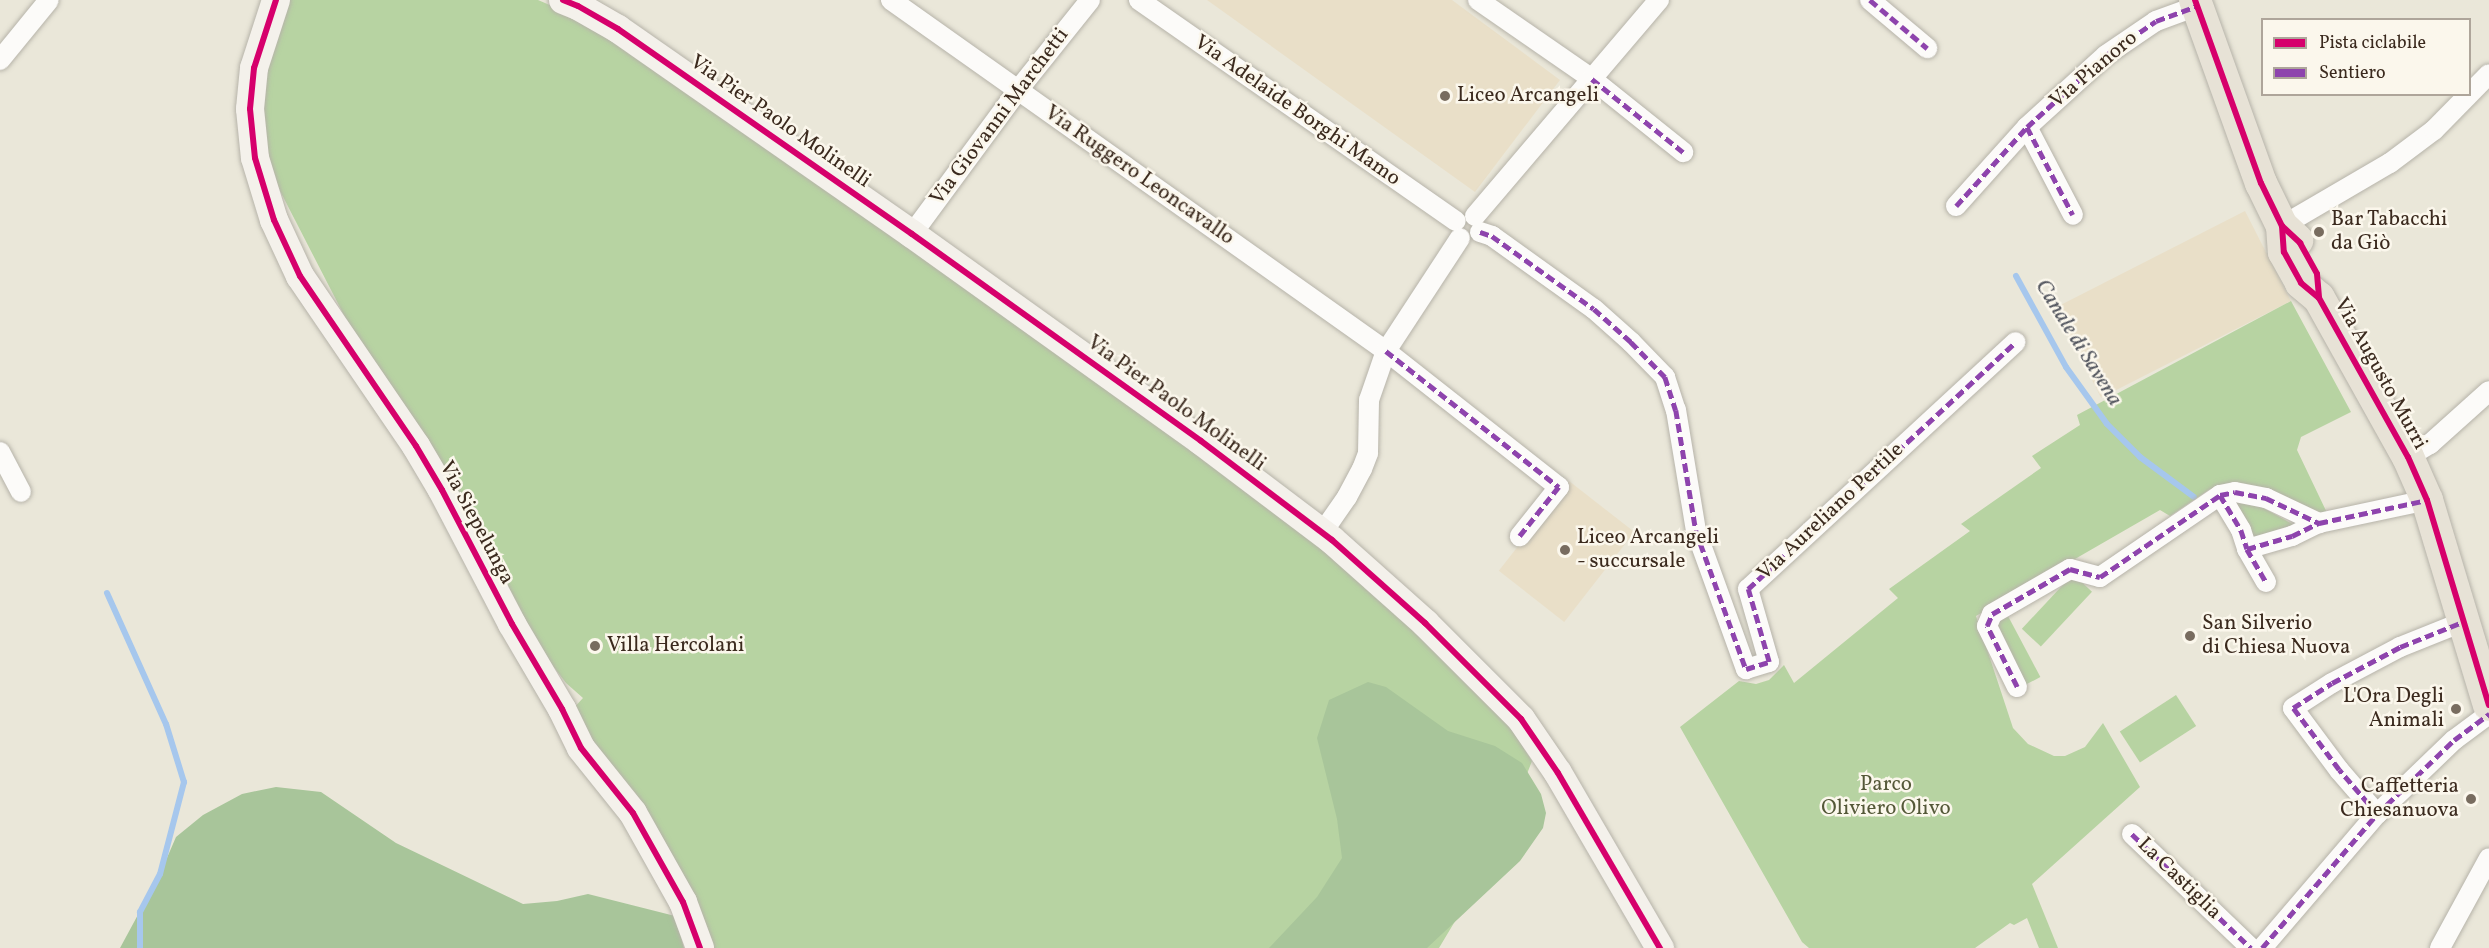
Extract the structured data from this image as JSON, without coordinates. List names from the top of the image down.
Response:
{
  "streets": {
    "main road": ["Via Augusto Murri"],
    "street": [
      "Via Pianoro",
      "Via Adelaide Borghi Mamo",
      "Via Giovanni Marchetti",
      "Via Pier Paolo Molinelli",
      "Via Ruggero Leoncavallo",
      "Via Aureliano Pertile",
      "Via Siepelunga",
      "La Castiglia"
    ]
  },
  "crossings": [
    ["Via Pianoro", "Via Augusto Murri"],
    ["Via Adelaide Borghi Mamo", "Via Aureliano Pertile"],
    ["Via Giovanni Marchetti", "Via Pier Paolo Molinelli"],
    ["Via Giovanni Marchetti", "Via Ruggero Leoncavallo"]
  ],
  "water": ["Canale di Savena"],
  "parks": ["Parco Oliviero Olivo"],
  "places": [
    "Liceo Arcangeli",
    "Bar Tabacchi da Giò",
    "Liceo Arcangeli - succursale",
    "San Silverio di Chiesa Nuova",
    "Villa Hercolani",
    "L'Ora Degli Animali",
    "Caffetteria Chiesanuova"
  ],
  "legend": ["Pista ciclabile", "Sentiero"]
}
